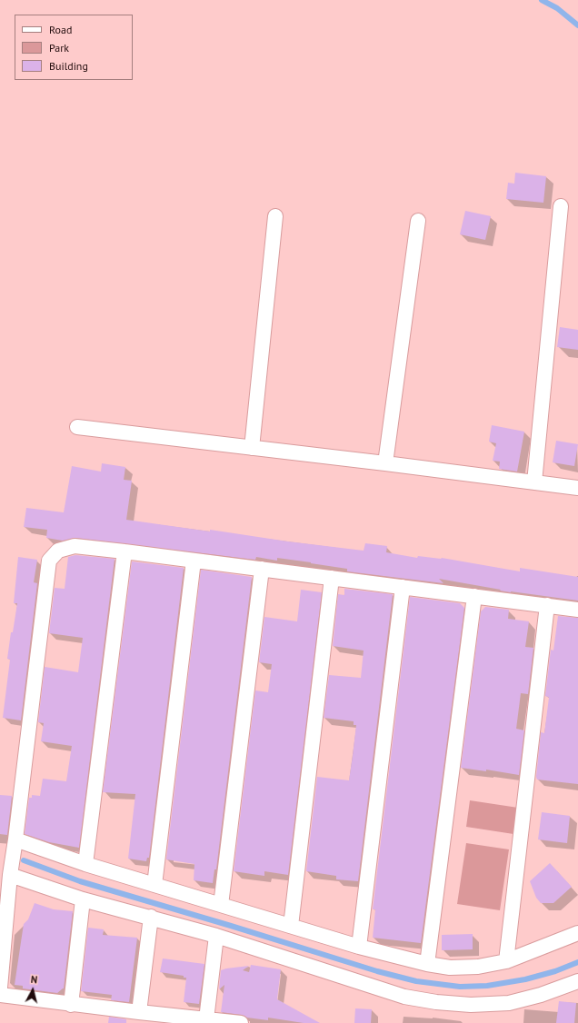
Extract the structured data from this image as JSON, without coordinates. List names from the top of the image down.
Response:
{
  "legend": ["Road", "Park", "Building"],
  "north": "top"
}
